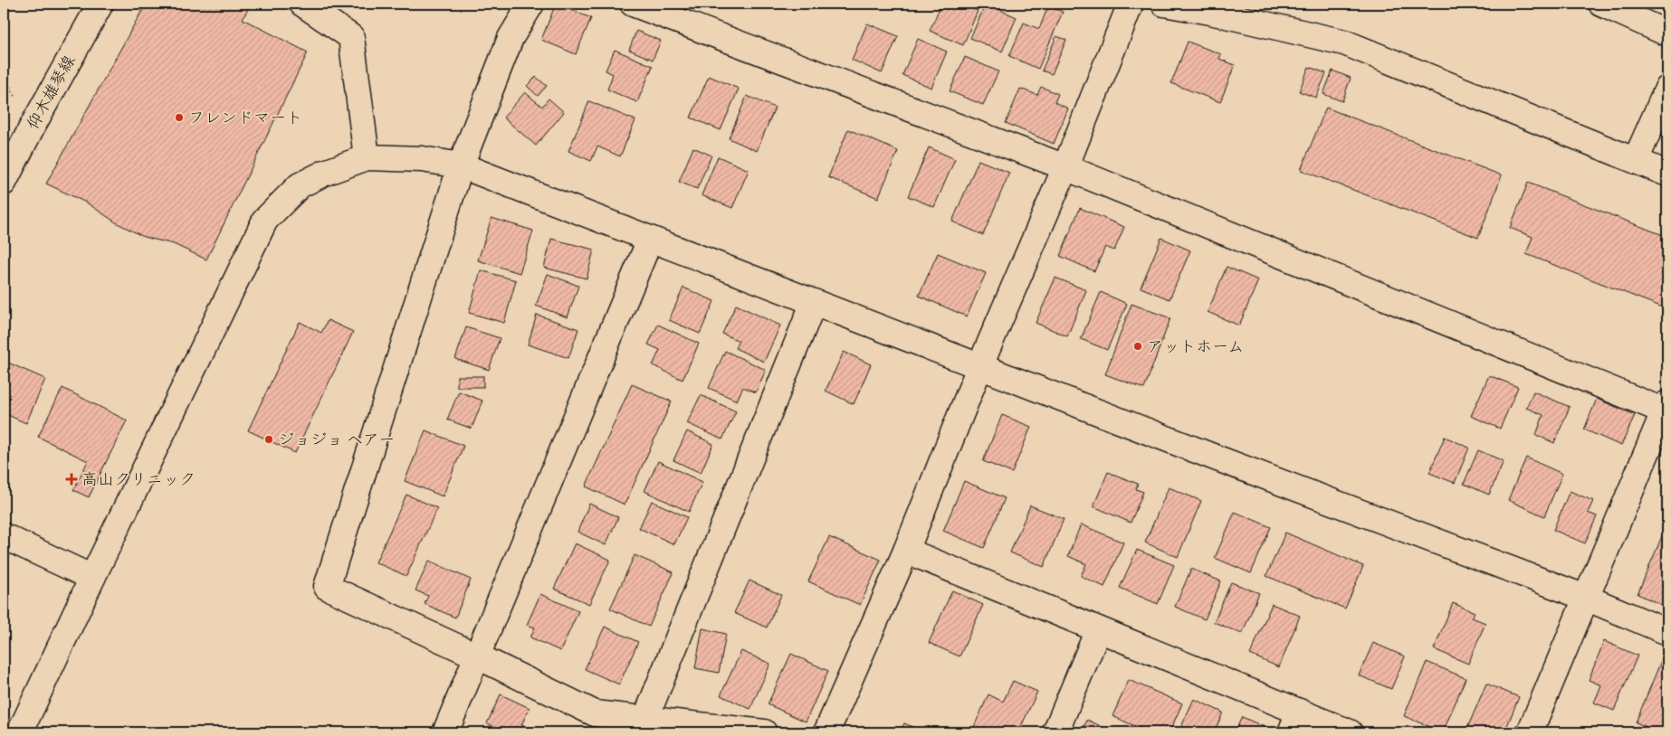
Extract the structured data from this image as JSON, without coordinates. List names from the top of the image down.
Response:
{
  "streets": {
    "main road": ["仰木雄琴線"]
  },
  "places": {
    "other": ["フレンドマート", "アットホーム", "ジョジョ ヘアー"],
    "health": ["高山クリニック"]
  }
}
